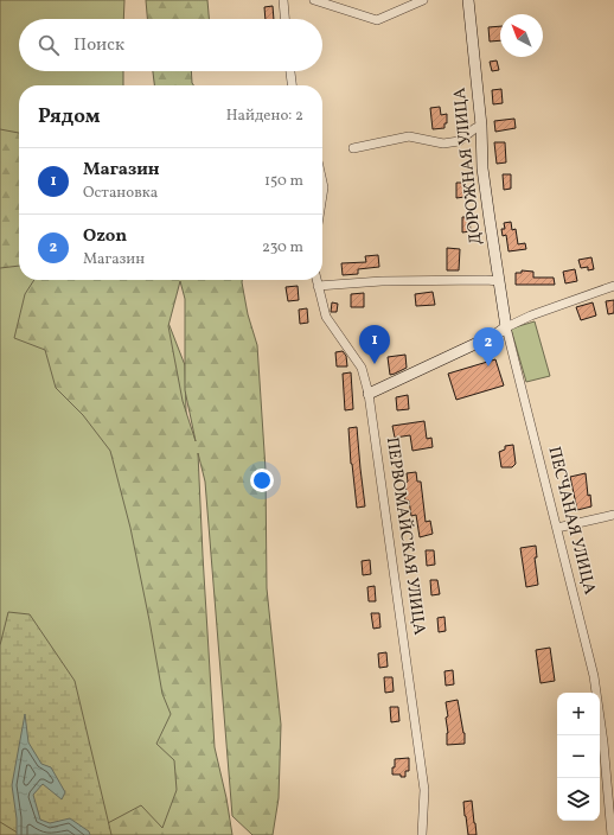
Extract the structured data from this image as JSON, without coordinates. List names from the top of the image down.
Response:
{
  "streets": {
    "street": ["ДОРОЖНАЯ УЛИЦА", "ПЕСЧАНАЯ УЛИЦА", "ПЕРВОМАЙСКАЯ УЛИЦА"]
  },
  "crossings": [
    ["ДОРОЖНАЯ УЛИЦА", "ПЕСЧАНАЯ УЛИЦА"]
  ],
  "north": "top left",
  "page": {
    "search": "Поиск",
    "heading": ["Рядом", "Найдено: 2"],
    "list": [
      {
        "mark": "1",
        "name": "Магазин",
        "note": "Остановка",
        "value": "150 m"
      },
      {
        "mark": "2",
        "name": "Ozon",
        "note": "Магазин",
        "value": "230 m"
      }
    ],
    "pins": ["1", "2"],
    "map_buttons": ["+", "−"]
  }
}
